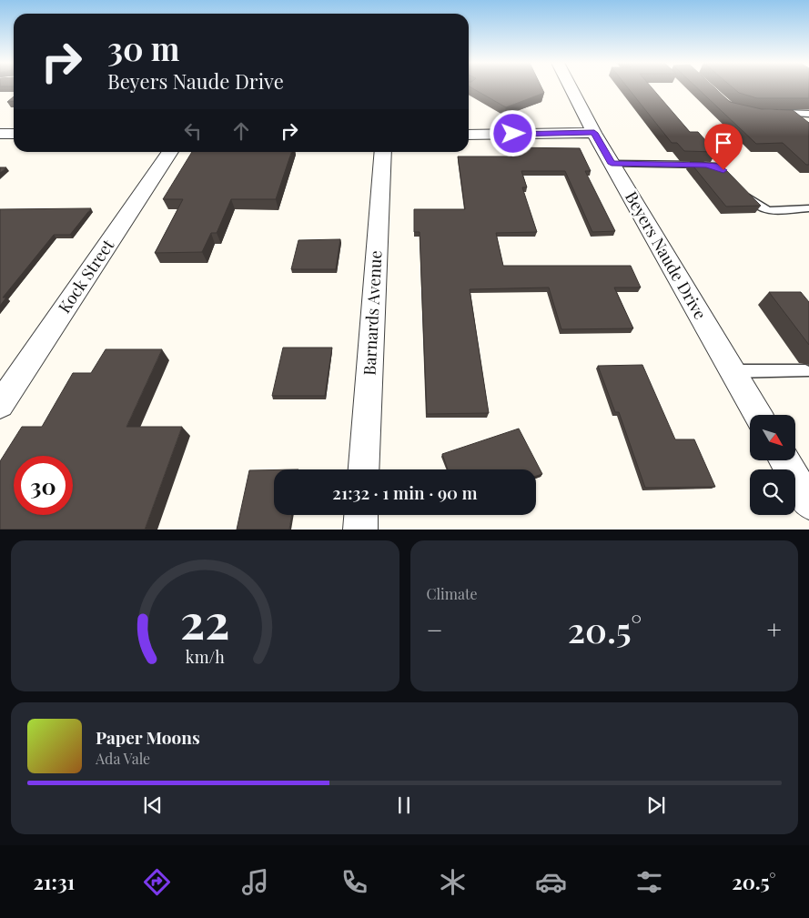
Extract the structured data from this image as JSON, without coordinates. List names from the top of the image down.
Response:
{
  "streets": {
    "street": ["Beyers Naude Drive", "Kock Street", "Barnards Avenue"]
  },
  "north": "bottom right",
  "page": {
    "turn": ["30 m", "Beyers Naude Drive"],
    "limit": "30",
    "trip": "21:32 · 1 min · 90 m",
    "tile": "Climate",
    "heat": ["−", "20.5°", "+"],
    "song": ["Paper Moons", "Ada Vale"],
    "tabs": ["21:31", "20.5°"],
    "gauge": ["22", "km/h"]
  }
}
